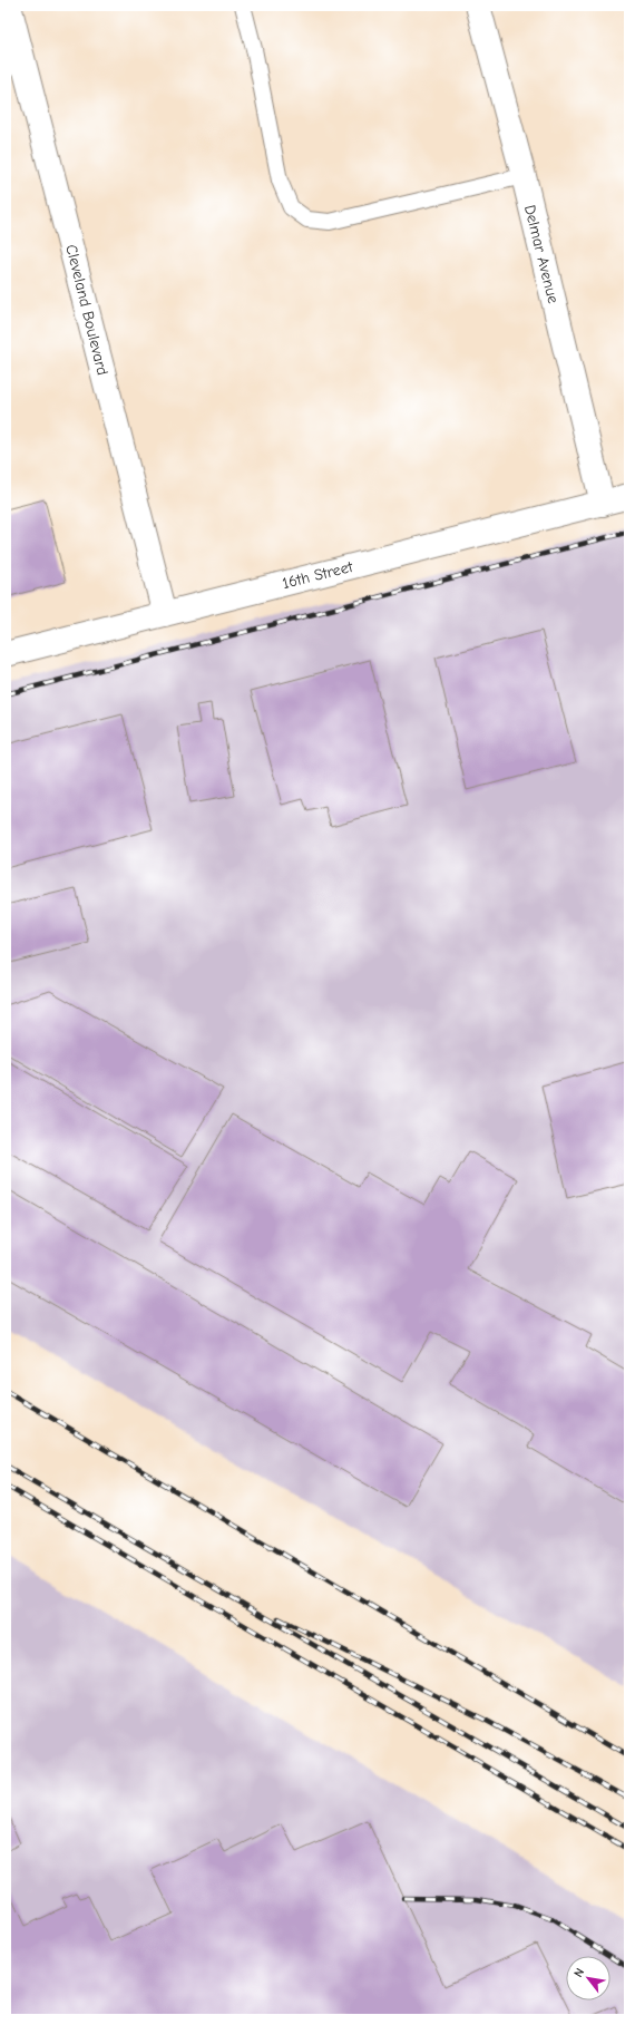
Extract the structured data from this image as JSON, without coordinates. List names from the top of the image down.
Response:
{
  "streets": {
    "street": ["Delmar Avenue", "Cleveland Boulevard", "16th Street"]
  },
  "crossings": [
    ["Delmar Avenue", "16th Street"],
    ["Cleveland Boulevard", "16th Street"]
  ],
  "north": "top left"
}
